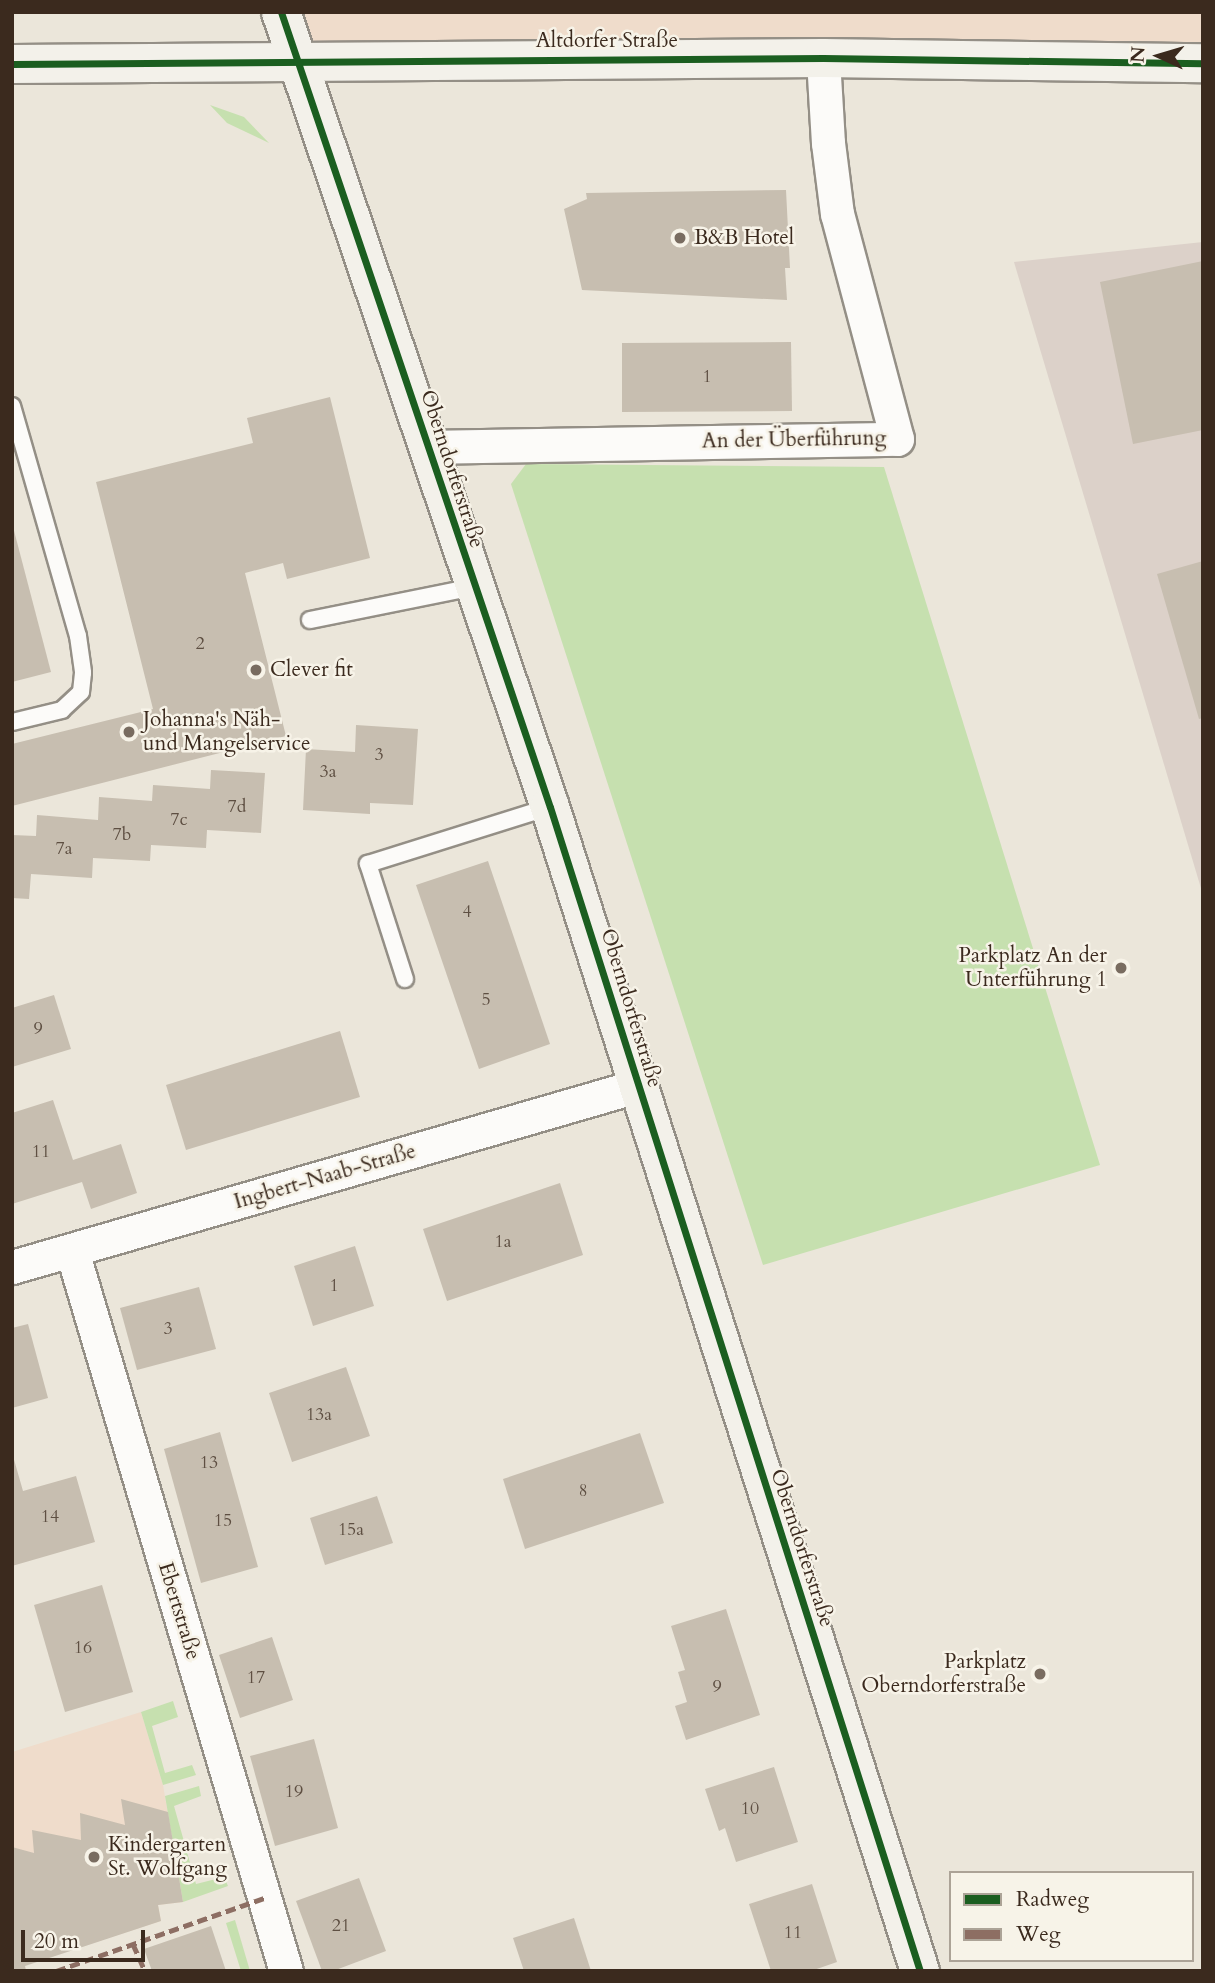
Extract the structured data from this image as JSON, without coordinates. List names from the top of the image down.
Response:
{
  "streets": {
    "main road": ["Altdorfer Straße", "Oberndorferstraße"],
    "street": ["An der Überführung", "Ingbert-Naab-Straße", "Ebertstraße"]
  },
  "crossings": [
    ["Altdorfer Straße", "An der Überführung"],
    ["Altdorfer Straße", "Oberndorferstraße"],
    ["An der Überführung", "Oberndorferstraße"],
    ["Oberndorferstraße", "Ingbert-Naab-Straße"],
    ["Ingbert-Naab-Straße", "Ebertstraße"]
  ],
  "places": [
    "B&B Hotel",
    "Clever fit",
    "Johanna's Näh- und Mangelservice",
    "Parkplatz An der Unterführung 1",
    "Parkplatz Oberndorferstraße",
    "Kindergarten St. Wolfgang"
  ],
  "house_numbers": [
    "1",
    "2",
    "3",
    "3a",
    "7d",
    "7c",
    "7b",
    "7a",
    "4",
    "5",
    "9",
    "11",
    "1a",
    "1",
    "3",
    "13a",
    "13",
    "8",
    "14",
    "15",
    "15a",
    "16",
    "17",
    "9",
    "19",
    "10",
    "21",
    "11"
  ],
  "legend": ["Radweg", "Weg"],
  "scale_bar": "20 m",
  "north": "left"
}
